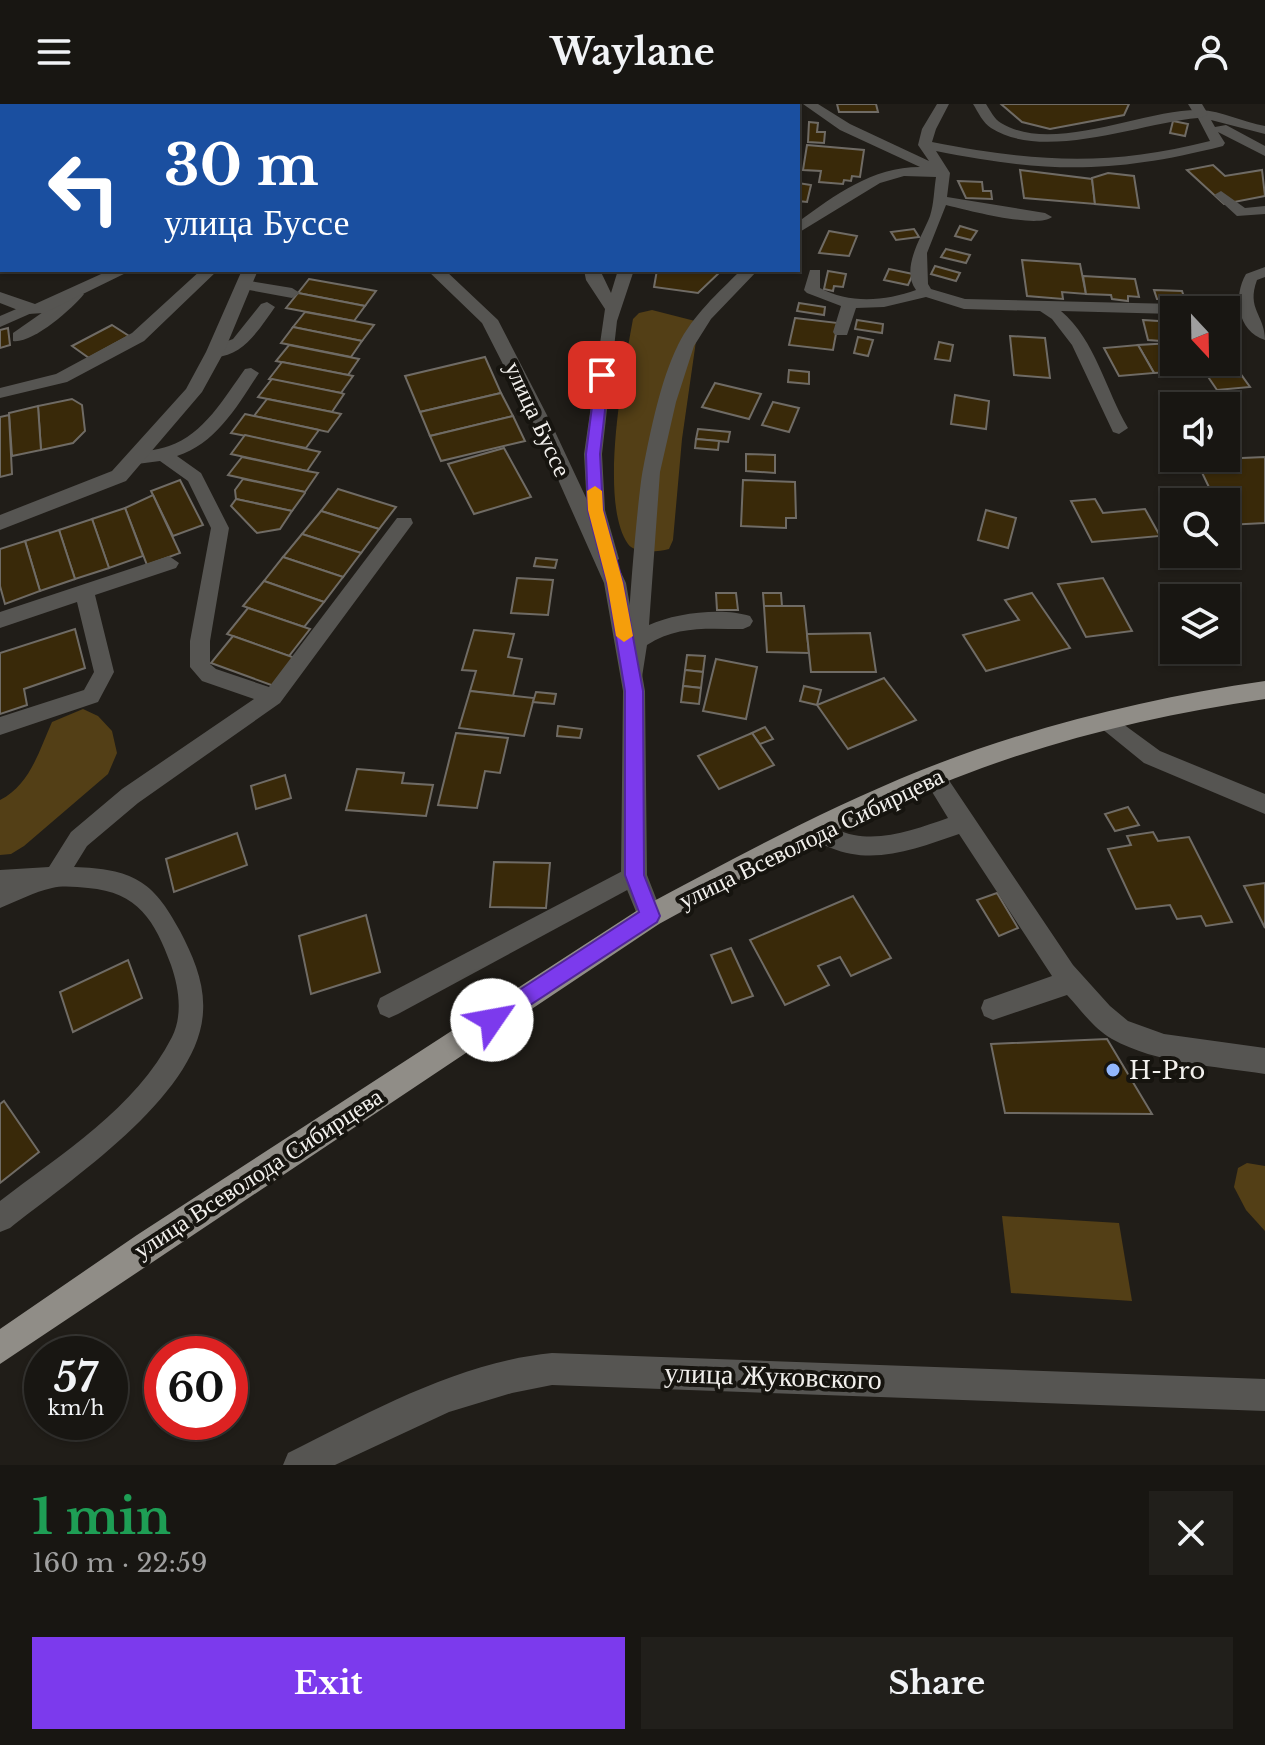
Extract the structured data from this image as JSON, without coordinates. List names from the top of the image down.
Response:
{
  "streets": {
    "main road": ["улица Всеволода Сибирцева"],
    "street": ["улица Буссе", "улица Жуковского"]
  },
  "crossings": [
    ["улица Буссе", "улица Всеволода Сибирцева"]
  ],
  "places": ["H-Pro"],
  "north": "bottom",
  "page": {
    "header": "Waylane",
    "turn": ["30 m", "улица Буссе"],
    "speed": "57 km/h",
    "limit": "60",
    "heading": ["1 min", "160 m · 22:59"],
    "buttons": ["Exit", "Share"]
  }
}
